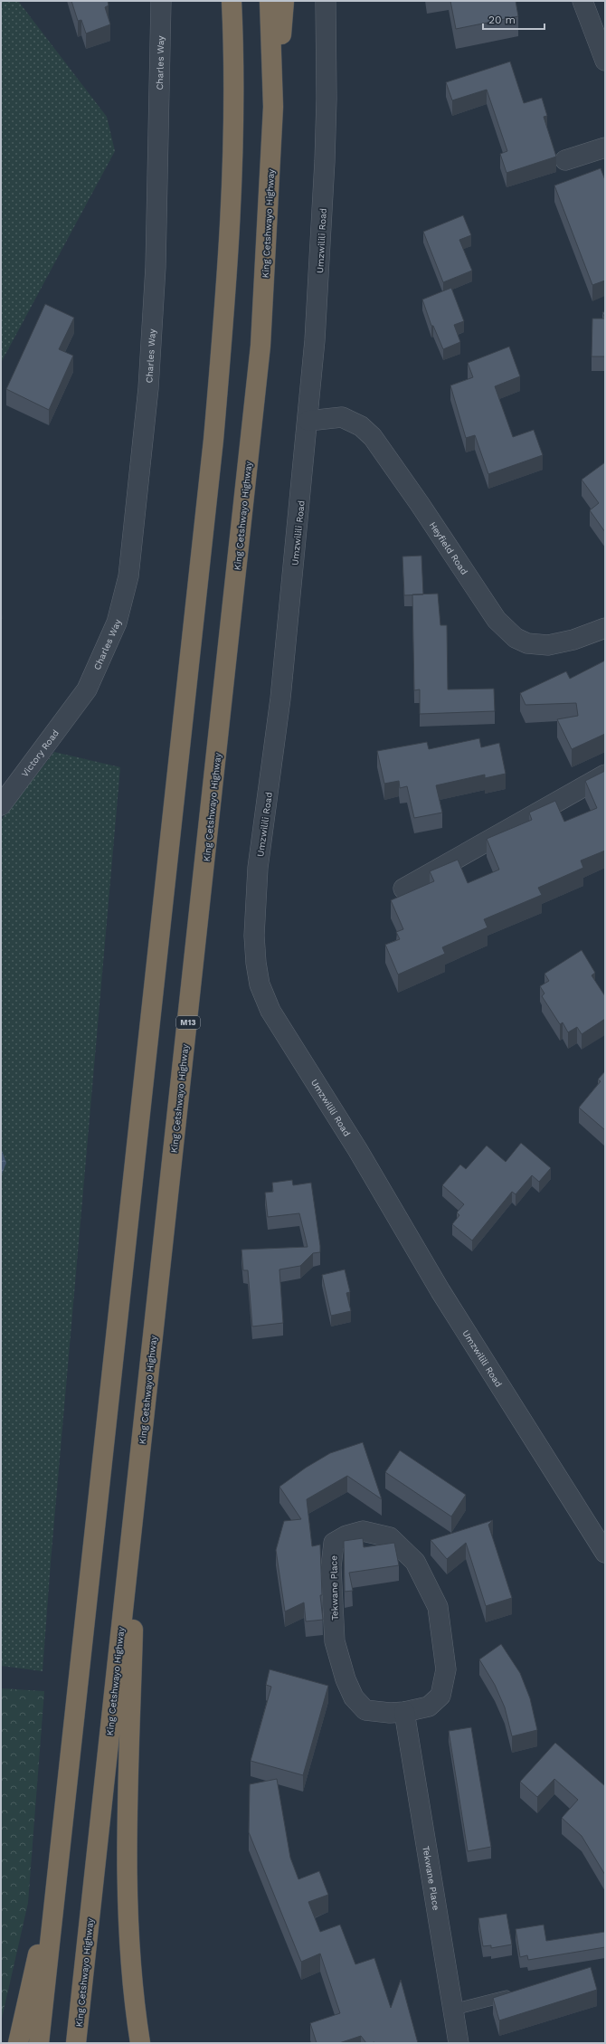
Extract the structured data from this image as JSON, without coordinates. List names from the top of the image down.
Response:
{
  "streets": {
    "highway": ["King Cetshwayo Highway", "M13"],
    "street": [
      "Charles Way",
      "Umzwilili Road",
      "Heyfield Road",
      "Victory Road",
      "Tekwane Place"
    ]
  },
  "crossings": [
    ["Charles Way", "Victory Road"],
    ["Umzwilili Road", "Heyfield Road"]
  ],
  "scale_bar": "20 m"
}
